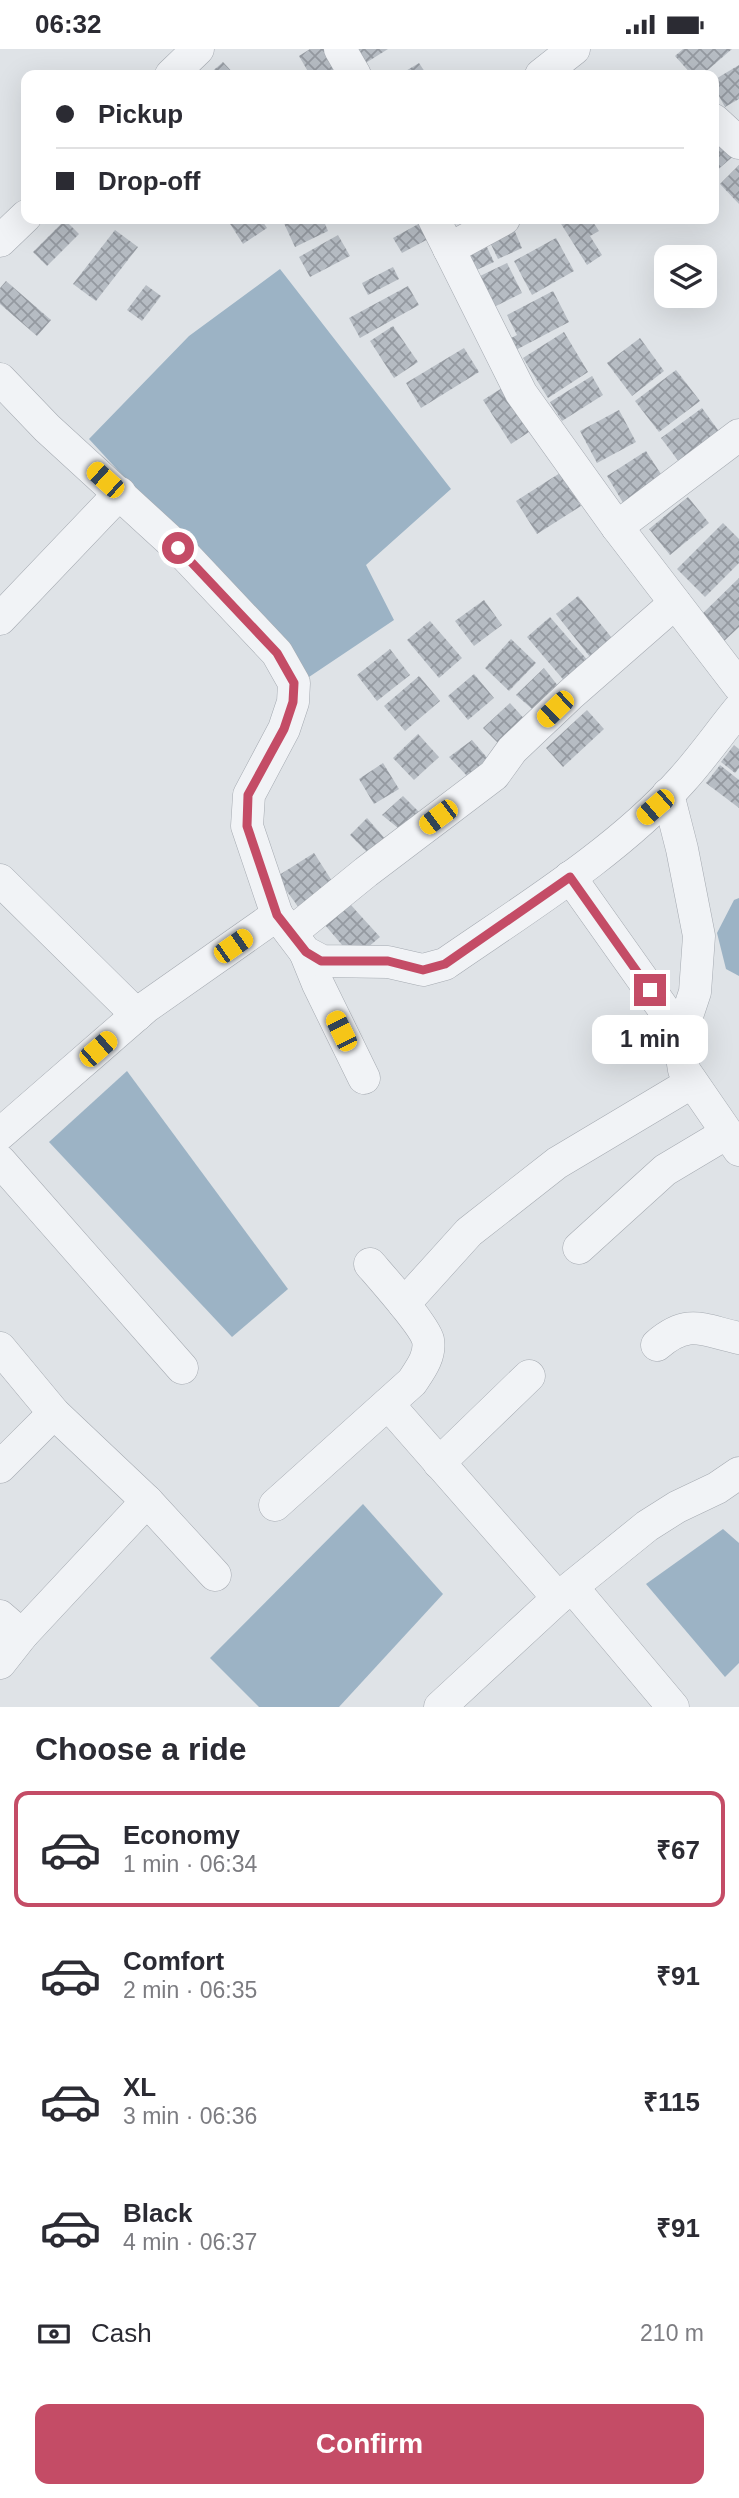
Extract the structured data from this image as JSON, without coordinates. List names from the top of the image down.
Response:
{
  "page": {
    "status": "06:32",
    "banner": ["Pickup", "Drop-off"],
    "bubble": "1 min",
    "heading": "Choose a ride",
    "list": [
      {
        "name": "Economy",
        "note": "1 min · 06:34",
        "value": "₹67"
      },
      {
        "name": "Comfort",
        "note": "2 min · 06:35",
        "value": "₹91"
      },
      {
        "name": "XL",
        "note": "3 min · 06:36",
        "value": "₹115"
      },
      {
        "name": "Black",
        "note": "4 min · 06:37",
        "value": "₹91"
      }
    ],
    "pay": ["Cash", "210 m"],
    "buttons": "Confirm"
  }
}
